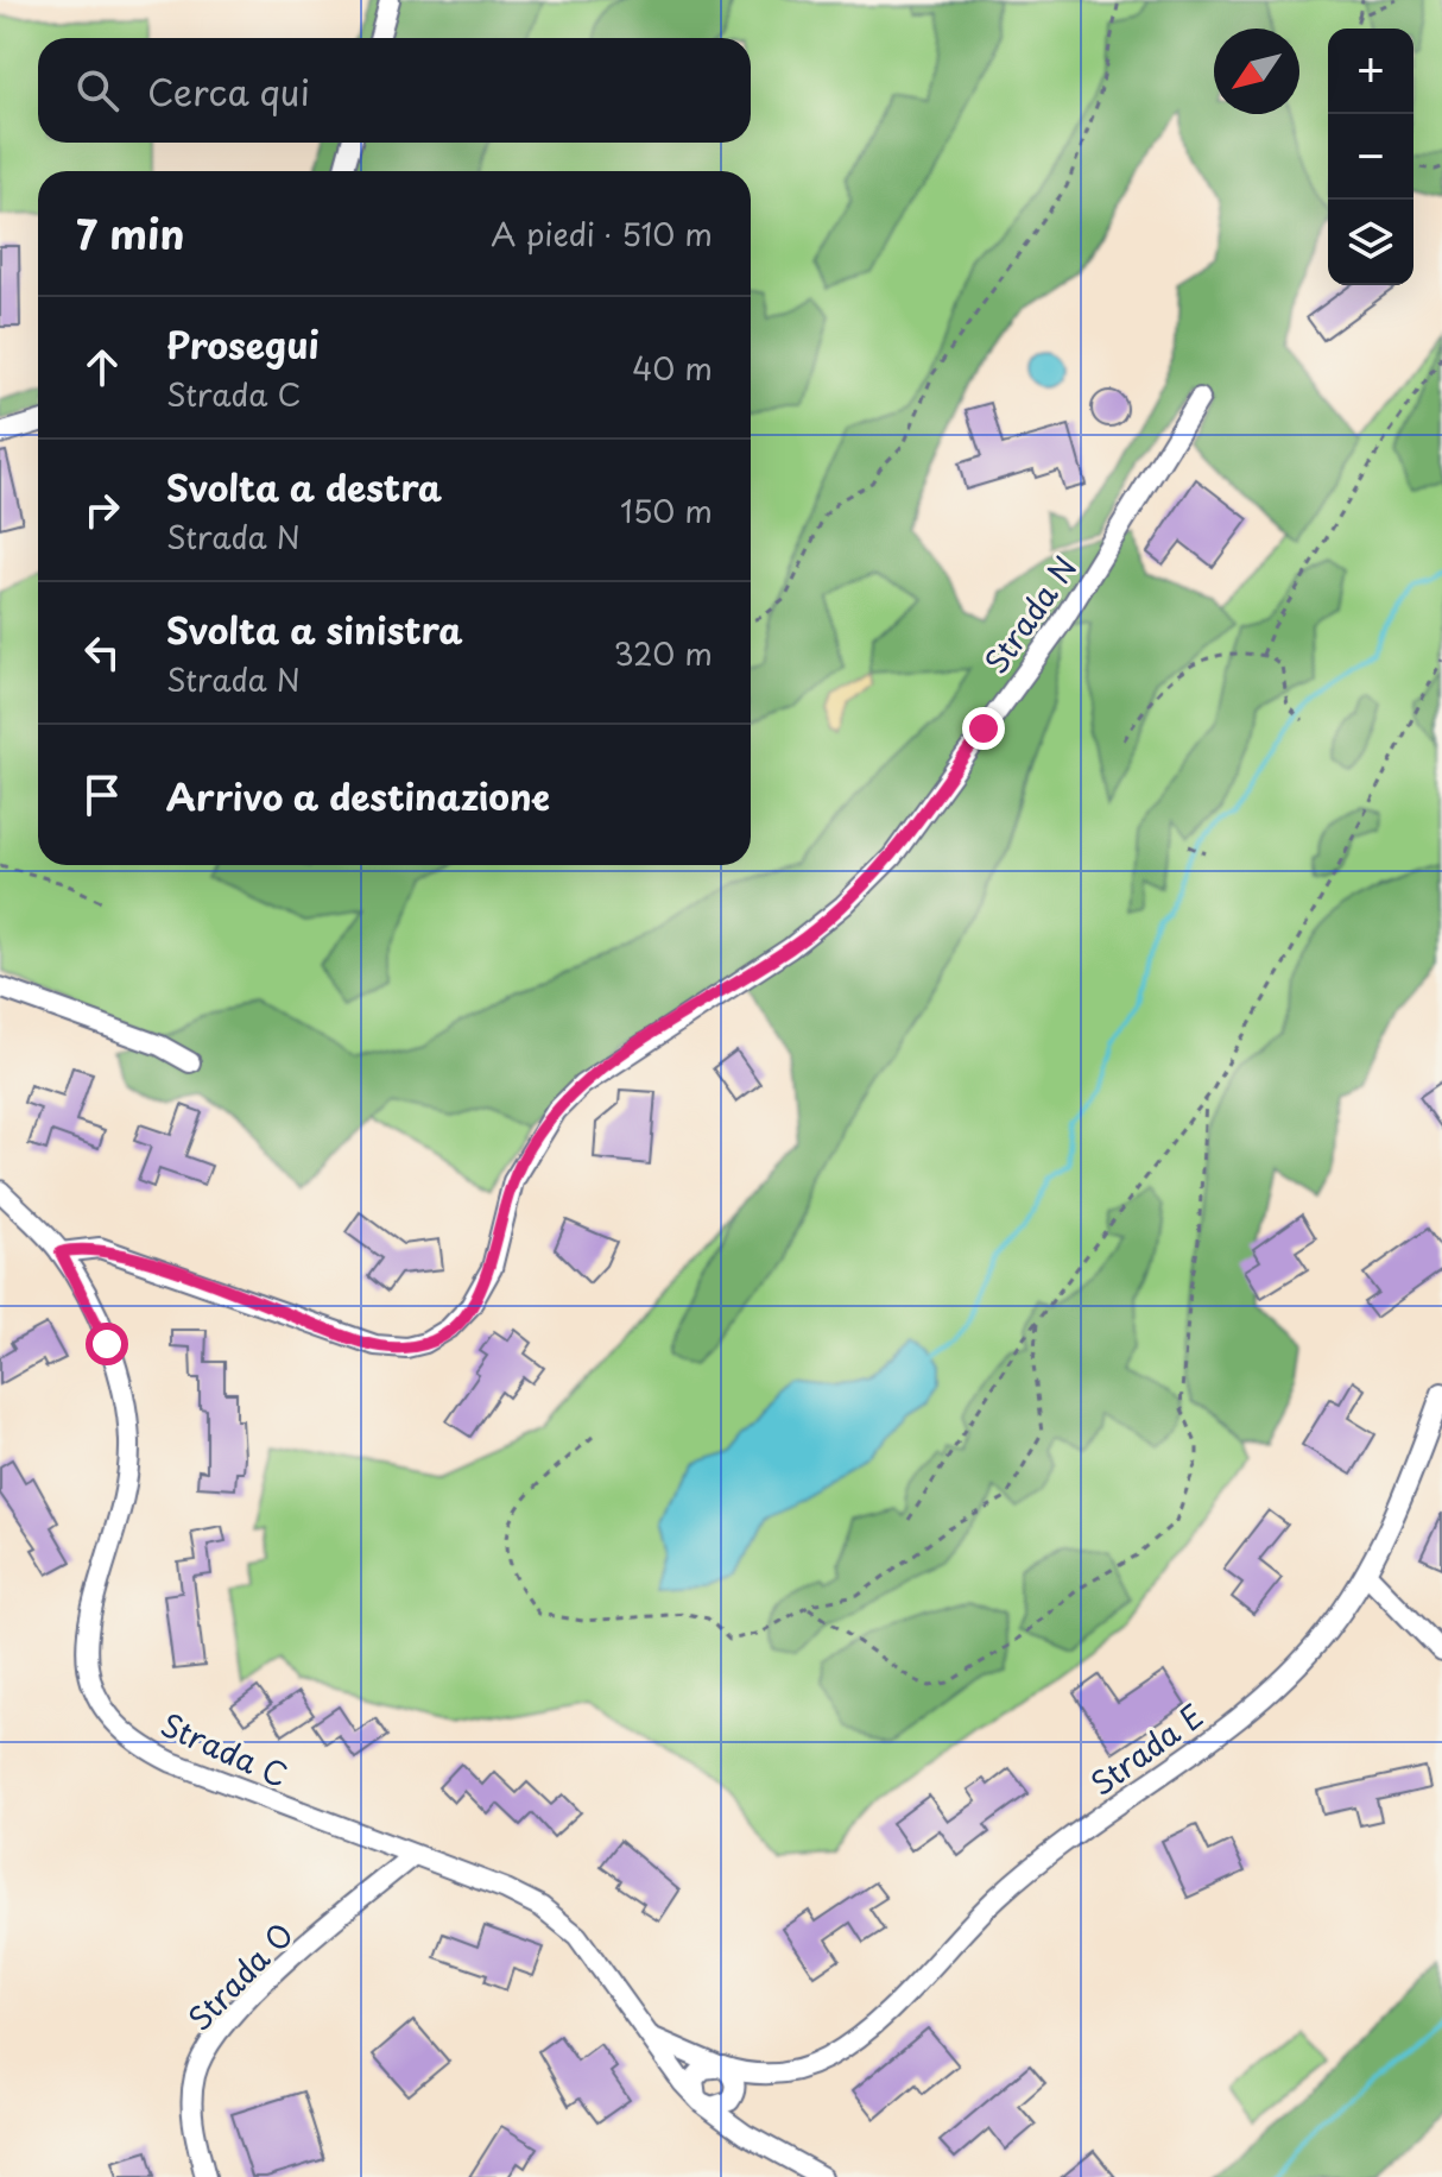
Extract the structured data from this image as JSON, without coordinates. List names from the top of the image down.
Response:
{
  "streets": {
    "street": [
      "Strada N",
      "Strada C",
      "Strada E",
      "Strada O"
    ]
  },
  "crossings": [
    ["Strada N", "Strada C"],
    ["Strada C", "Strada E"],
    ["Strada C", "Strada O"]
  ],
  "north": "bottom left",
  "page": {
    "map_buttons": ["+", "−"],
    "search": "Cerca qui",
    "heading": ["7 min", "A piedi · 510 m"],
    "list": [
      ["Prosegui", "Strada C", "40 m"],
      ["Svolta a destra", "Strada N", "150 m"],
      ["Svolta a sinistra", "Strada N", "320 m"],
      "Arrivo a destinazione"
    ]
  }
}
